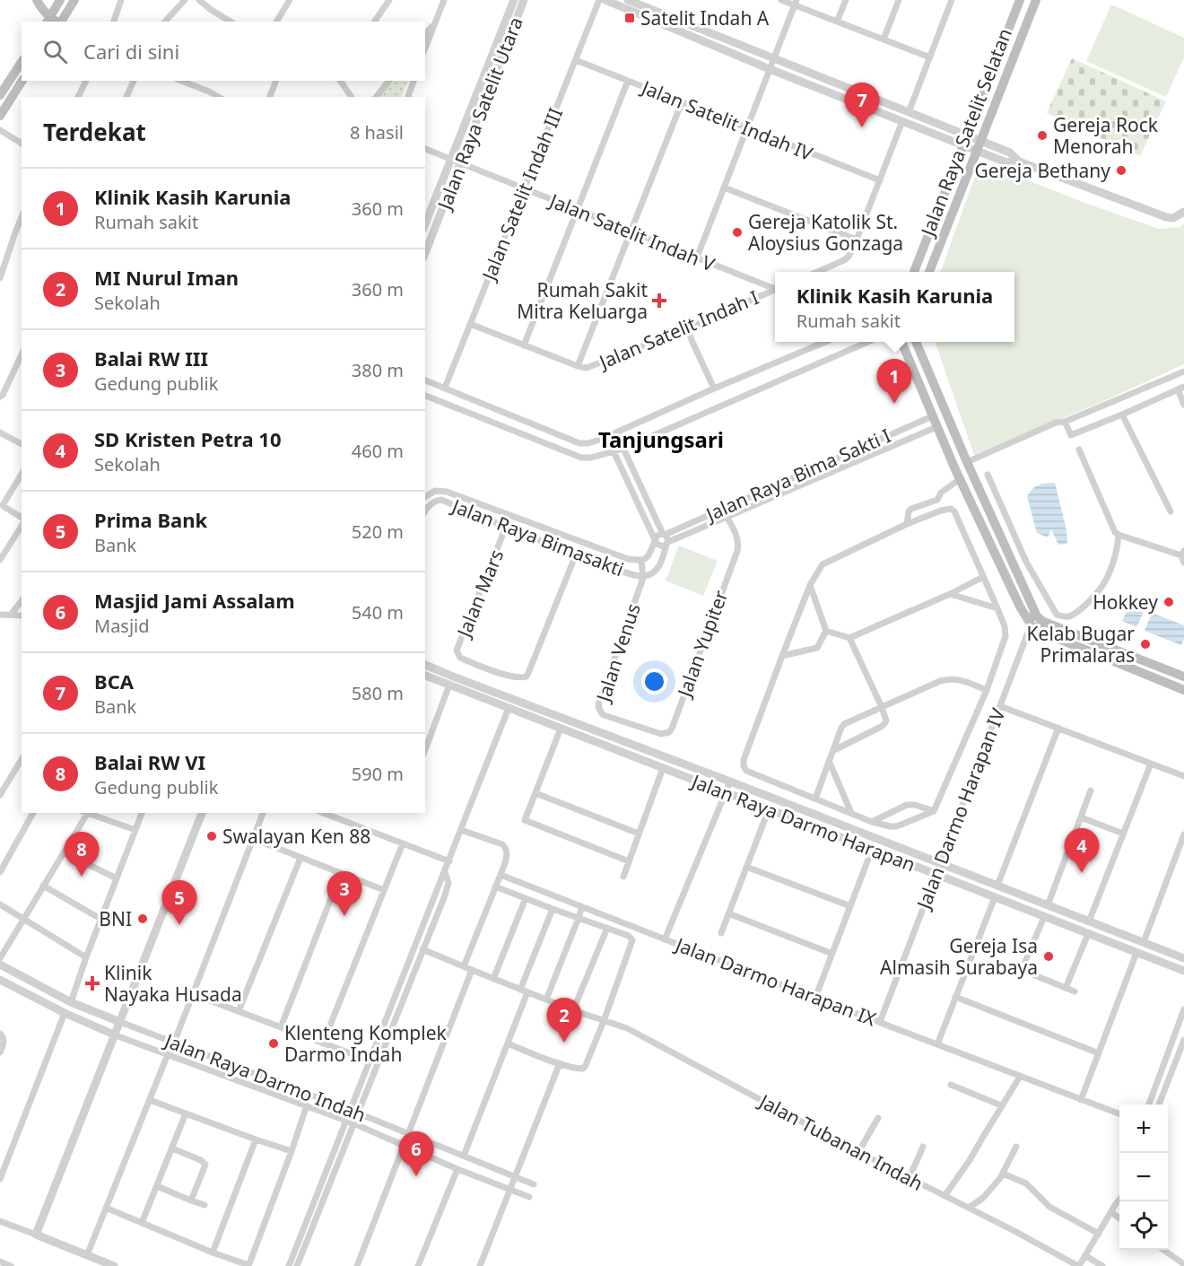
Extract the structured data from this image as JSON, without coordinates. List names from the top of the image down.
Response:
{
  "streets": {
    "main road": ["Jalan Raya Satelit Selatan"],
    "street": [
      "Jalan Raya Satelit Utara",
      "Jalan Satelit Indah IV",
      "Jalan Satelit Indah III",
      "Jalan Satelit Indah V",
      "Jalan Satelit Indah I",
      "Jalan Raya Bima Sakti I",
      "Jalan Raya Bimasakti",
      "Jalan Mars",
      "Jalan Yupiter",
      "Jalan Venus",
      "Jalan Darmo Harapan IV",
      "Jalan Raya Darmo Harapan",
      "Jalan Darmo Harapan IX",
      "Jalan Raya Darmo Indah",
      "Jalan Tubanan Indah"
    ]
  },
  "crossings": [
    ["Jalan Raya Satelit Utara", "Jalan Satelit Indah V"],
    ["Jalan Satelit Indah IV", "Jalan Satelit Indah III"],
    ["Jalan Satelit Indah III", "Jalan Satelit Indah V"],
    ["Jalan Raya Bima Sakti I", "Jalan Raya Bimasakti"],
    ["Jalan Raya Bima Sakti I", "Jalan Yupiter"],
    ["Jalan Raya Bimasakti", "Jalan Mars"],
    ["Jalan Raya Bimasakti", "Jalan Venus"],
    ["Jalan Yupiter", "Jalan Venus"],
    ["Jalan Darmo Harapan IV", "Jalan Raya Darmo Harapan"],
    ["Jalan Darmo Harapan IV", "Jalan Darmo Harapan IX"]
  ],
  "districts": ["Tanjungsari"],
  "places": {
    "transit": ["Satelit Indah A"],
    "other": [
      "Gereja Rock Menorah",
      "Gereja Bethany",
      "Gereja Katolik St. Aloysius Gonzaga",
      "Hokkey",
      "Kelab Bugar Primalaras",
      "Swalayan Ken 88",
      "BNI",
      "Gereja Isa Almasih Surabaya",
      "Klenteng Komplek Darmo Indah"
    ],
    "health": ["Rumah Sakit Mitra Keluarga", "Klinik Nayaka Husada"]
  },
  "page": {
    "search": "Cari di sini",
    "pins": [
      "7",
      "1",
      "4",
      "8",
      "3",
      "5",
      "2",
      "6"
    ],
    "heading": ["Terdekat", "8 hasil"],
    "list": [
      {
        "mark": "1",
        "name": "Klinik Kasih Karunia",
        "note": "Rumah sakit",
        "value": "360 m"
      },
      {
        "mark": "2",
        "name": "MI Nurul Iman",
        "note": "Sekolah",
        "value": "360 m"
      },
      {
        "mark": "3",
        "name": "Balai RW III",
        "note": "Gedung publik",
        "value": "380 m"
      },
      {
        "mark": "4",
        "name": "SD Kristen Petra 10",
        "note": "Sekolah",
        "value": "460 m"
      },
      {
        "mark": "5",
        "name": "Prima Bank",
        "note": "Bank",
        "value": "520 m"
      },
      {
        "mark": "6",
        "name": "Masjid Jami Assalam",
        "note": "Masjid",
        "value": "540 m"
      },
      {
        "mark": "7",
        "name": "BCA",
        "note": "Bank",
        "value": "580 m"
      },
      {
        "mark": "8",
        "name": "Balai RW VI",
        "note": "Gedung publik",
        "value": "590 m"
      }
    ],
    "popup": ["Klinik Kasih Karunia", "Rumah sakit"],
    "map_buttons": ["+", "−"]
  }
}
